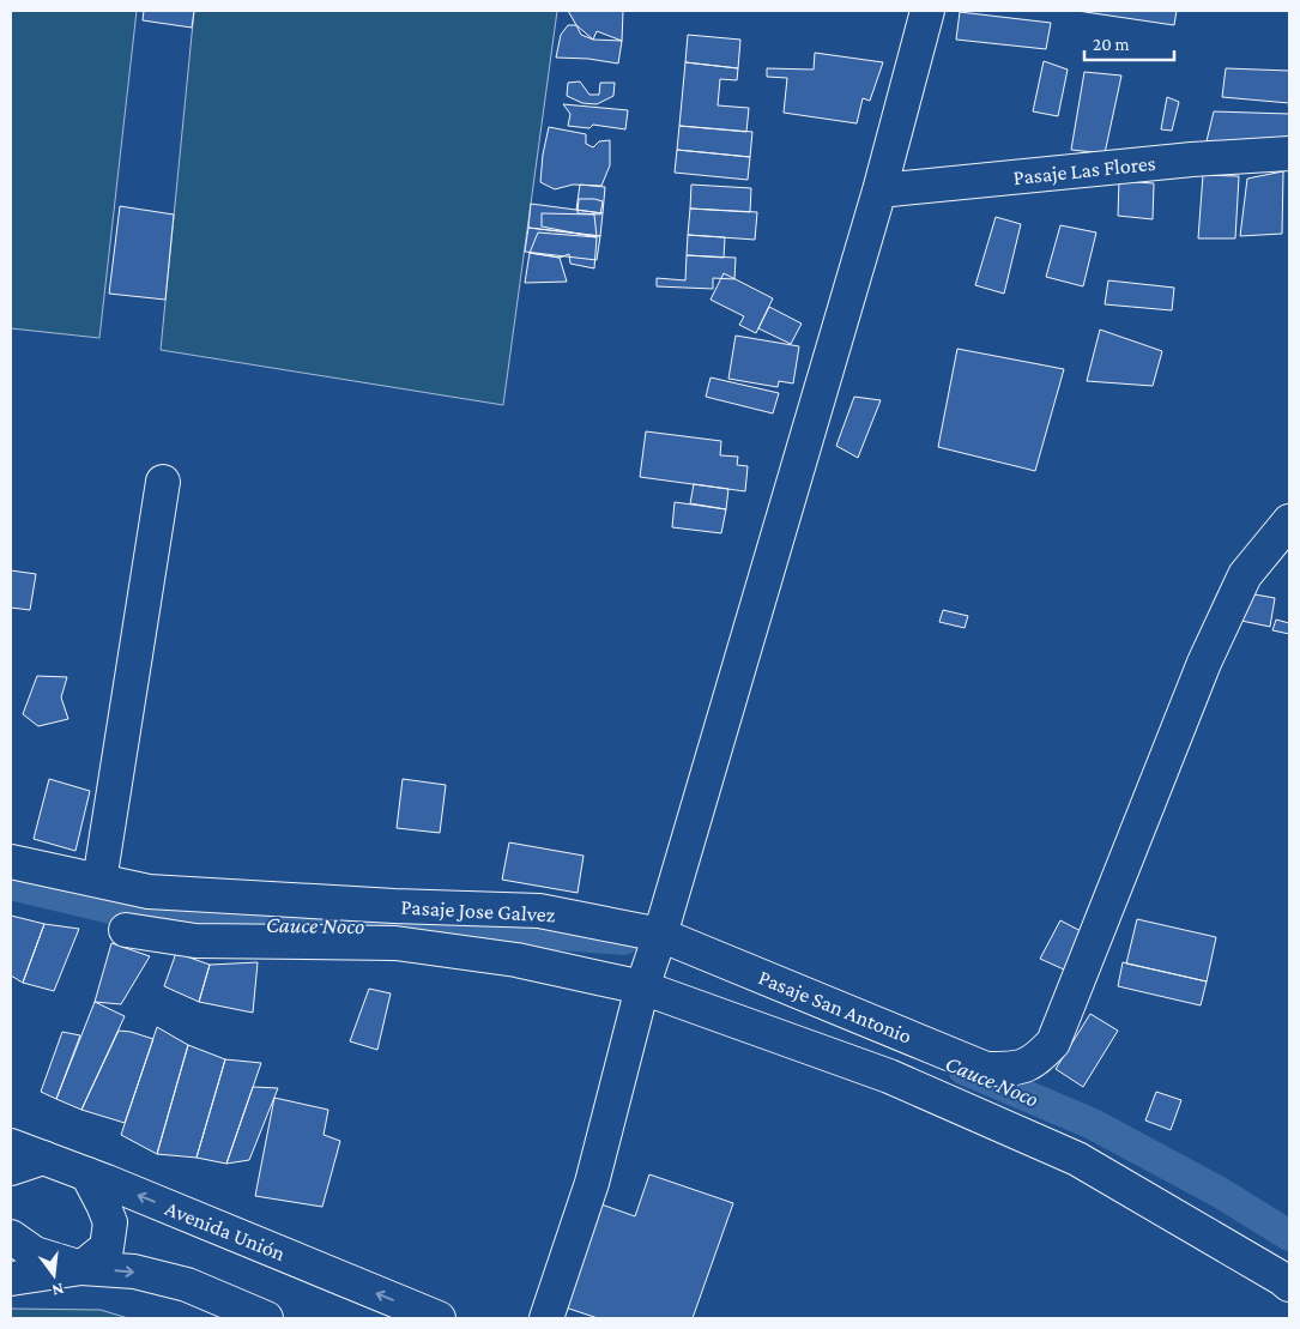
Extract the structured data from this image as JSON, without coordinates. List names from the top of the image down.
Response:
{
  "streets": {
    "street": [
      "Pasaje Las Flores",
      "Pasaje Jose Galvez",
      "Pasaje San Antonio",
      "Avenida Unión"
    ]
  },
  "crossings": [
    ["Pasaje Jose Galvez", "Pasaje San Antonio"]
  ],
  "water": ["Cauce Noco"],
  "scale_bar": "20 m",
  "north": "bottom"
}
